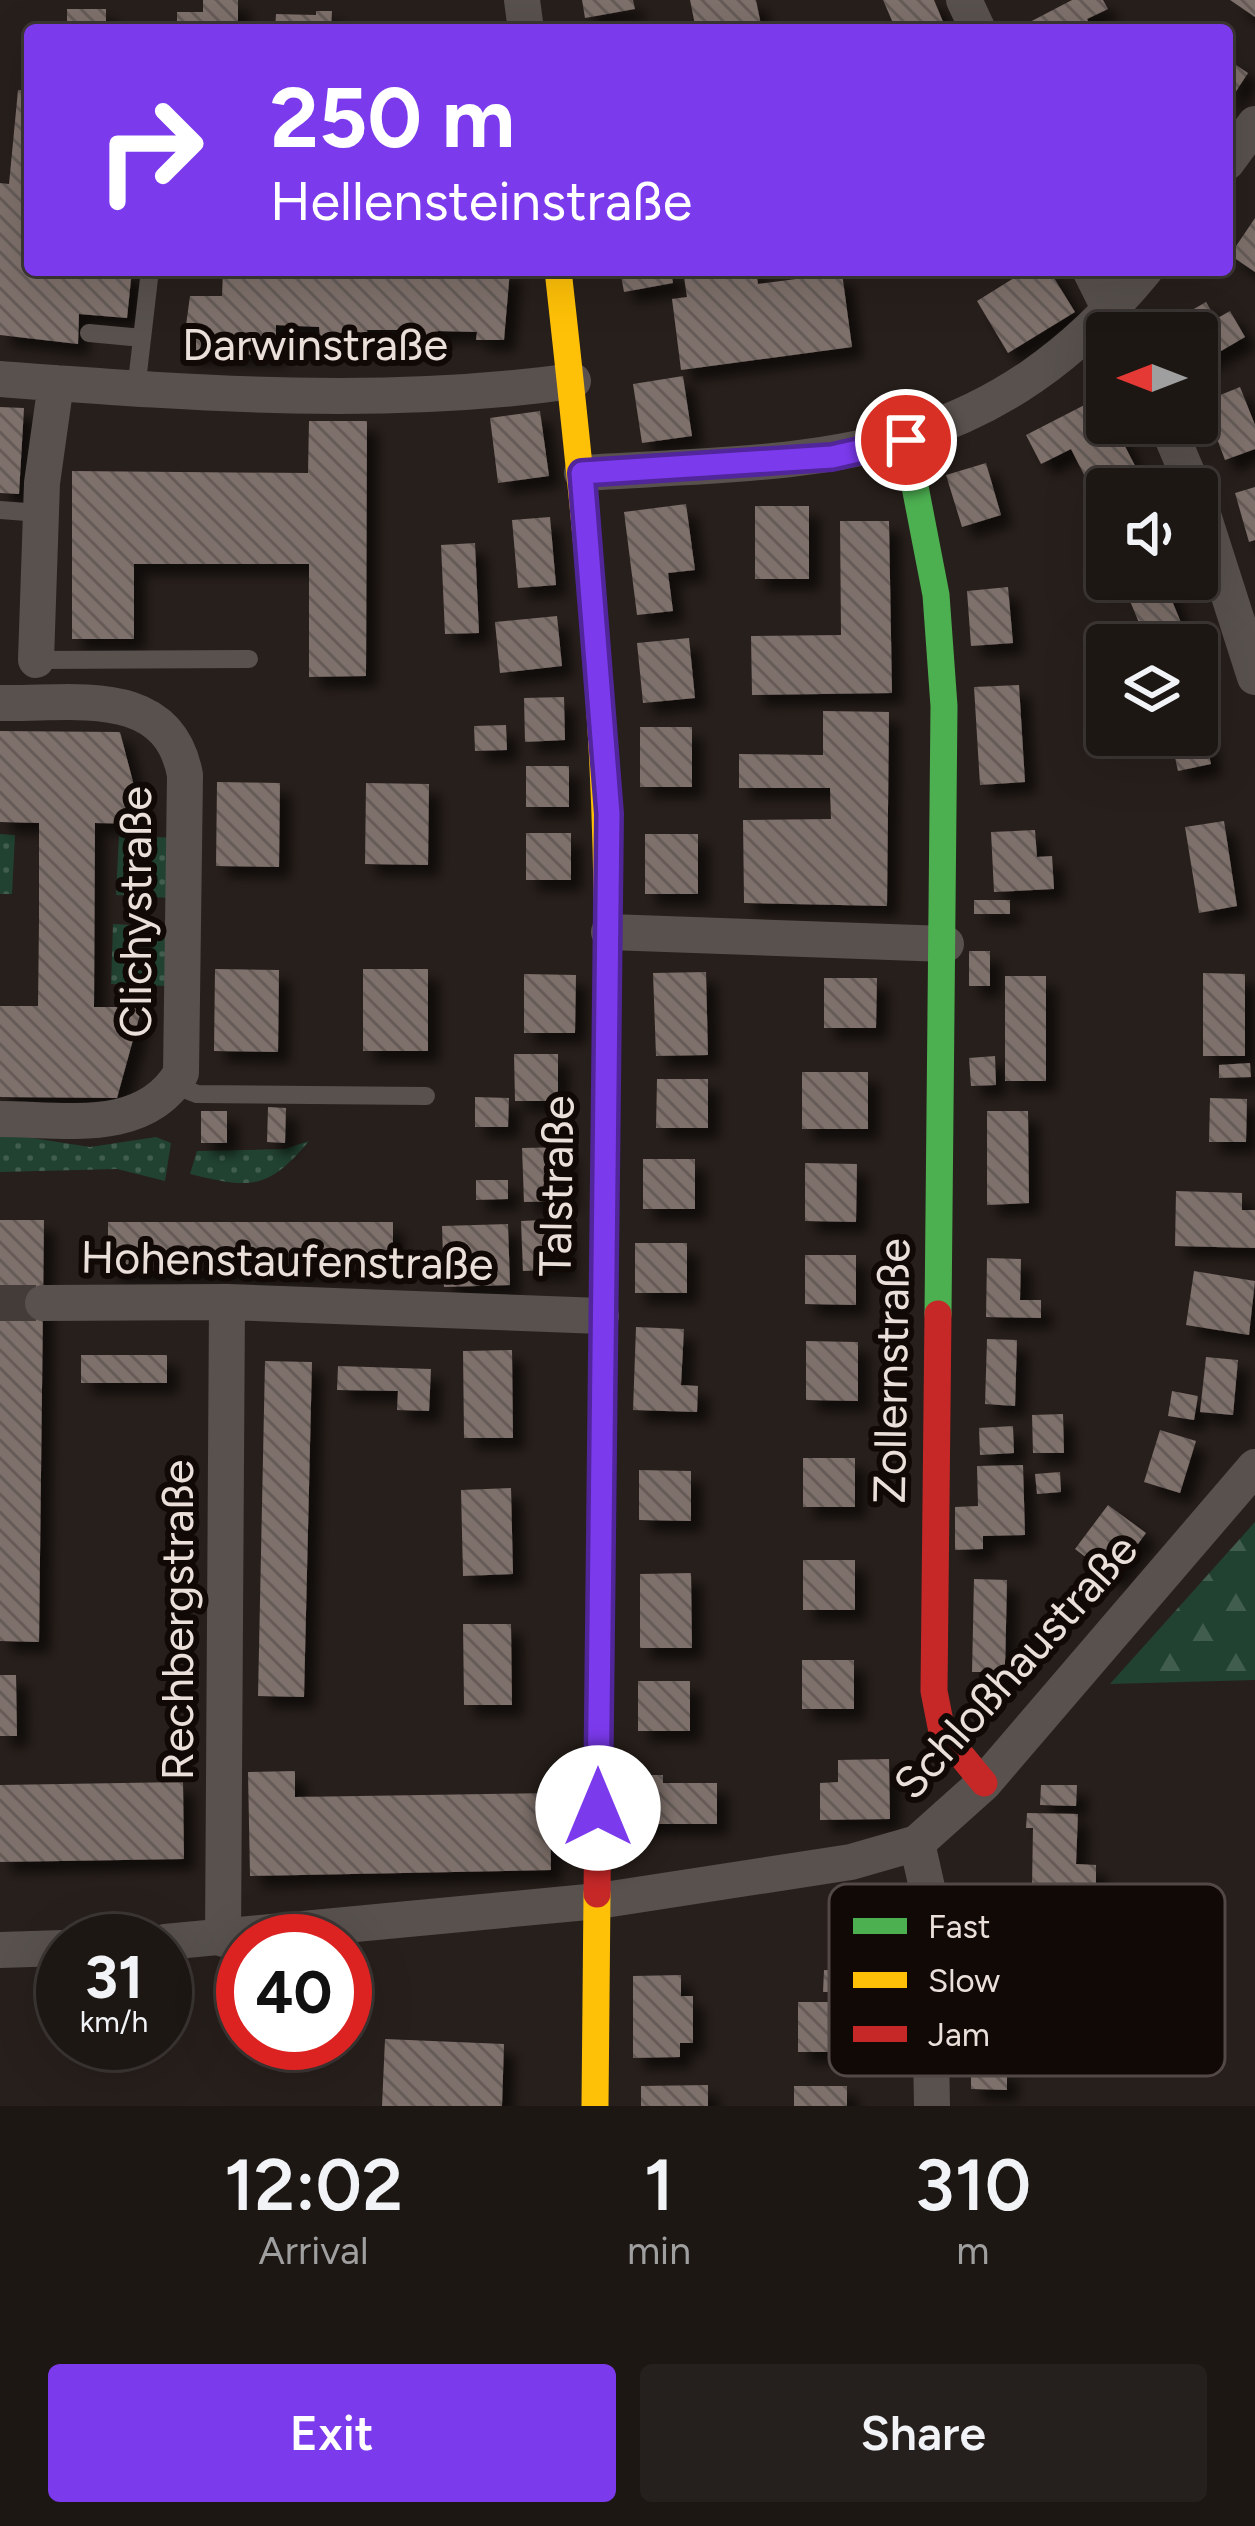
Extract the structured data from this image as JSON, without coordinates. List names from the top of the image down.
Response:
{
  "streets": {
    "street": [
      "Darwinstraße",
      "Clichystraße",
      "Talstraße",
      "Hohenstaufenstraße",
      "Zollernstraße",
      "Rechbergstraße",
      "Schloßhaustraße"
    ]
  },
  "crossings": [
    ["Darwinstraße", "Talstraße"],
    ["Talstraße", "Hohenstaufenstraße"],
    ["Talstraße", "Schloßhaustraße"],
    ["Hohenstaufenstraße", "Rechbergstraße"],
    ["Zollernstraße", "Schloßhaustraße"]
  ],
  "legend": ["Fast", "Slow", "Jam"],
  "north": "left",
  "page": {
    "turn": ["250 m", "Hellensteinstraße"],
    "speed": "31 km/h",
    "limit": "40",
    "eta": [
      "12:02",
      "Arrival",
      "1",
      "min",
      "310",
      "m"
    ],
    "buttons": ["Exit", "Share"]
  }
}
